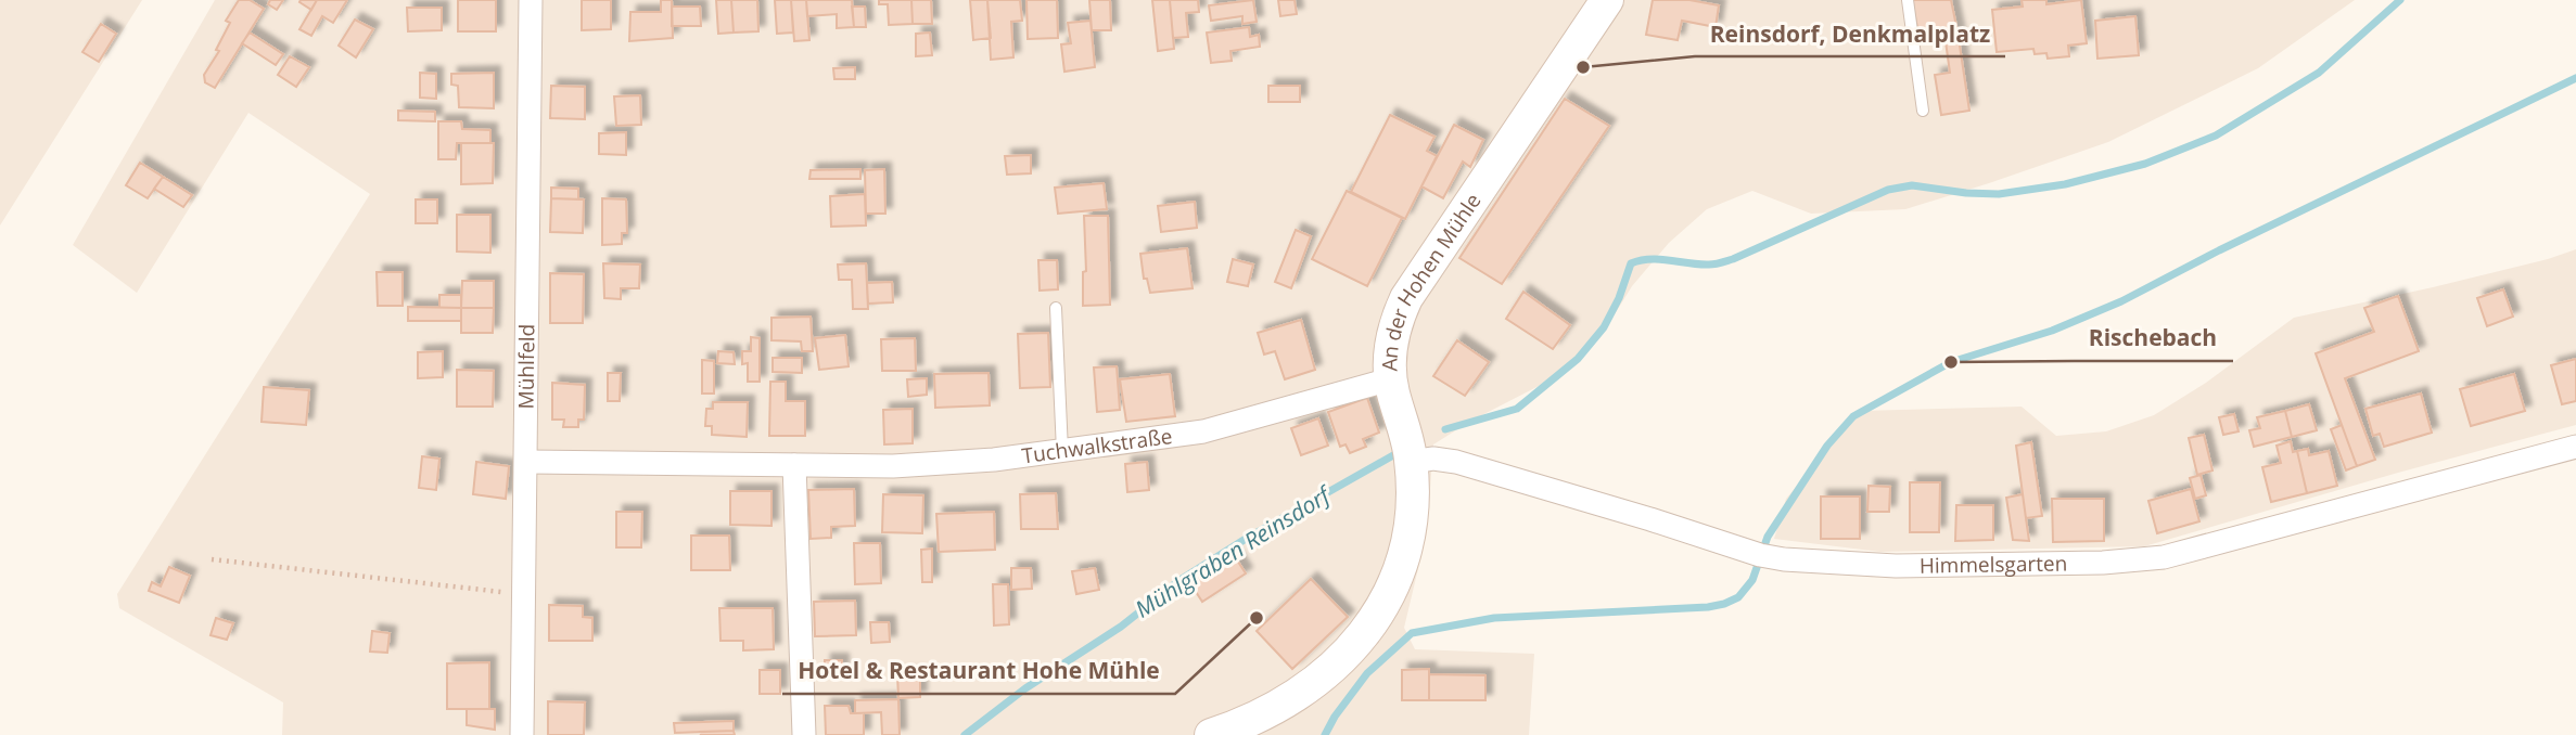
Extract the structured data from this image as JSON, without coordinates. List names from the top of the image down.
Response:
{
  "streets": {
    "street": [
      "An der Hohen Mühle",
      "Mühlfeld",
      "Tuchwalkstraße",
      "Himmelsgarten"
    ]
  },
  "crossings": [
    ["An der Hohen Mühle", "Tuchwalkstraße"],
    ["An der Hohen Mühle", "Himmelsgarten"],
    ["Mühlfeld", "Tuchwalkstraße"]
  ],
  "water": ["Mühlgraben Reinsdorf"],
  "places": ["Reinsdorf, Denkmalplatz", "Rischebach", "Hotel & Restaurant Hohe Mühle"]
}
